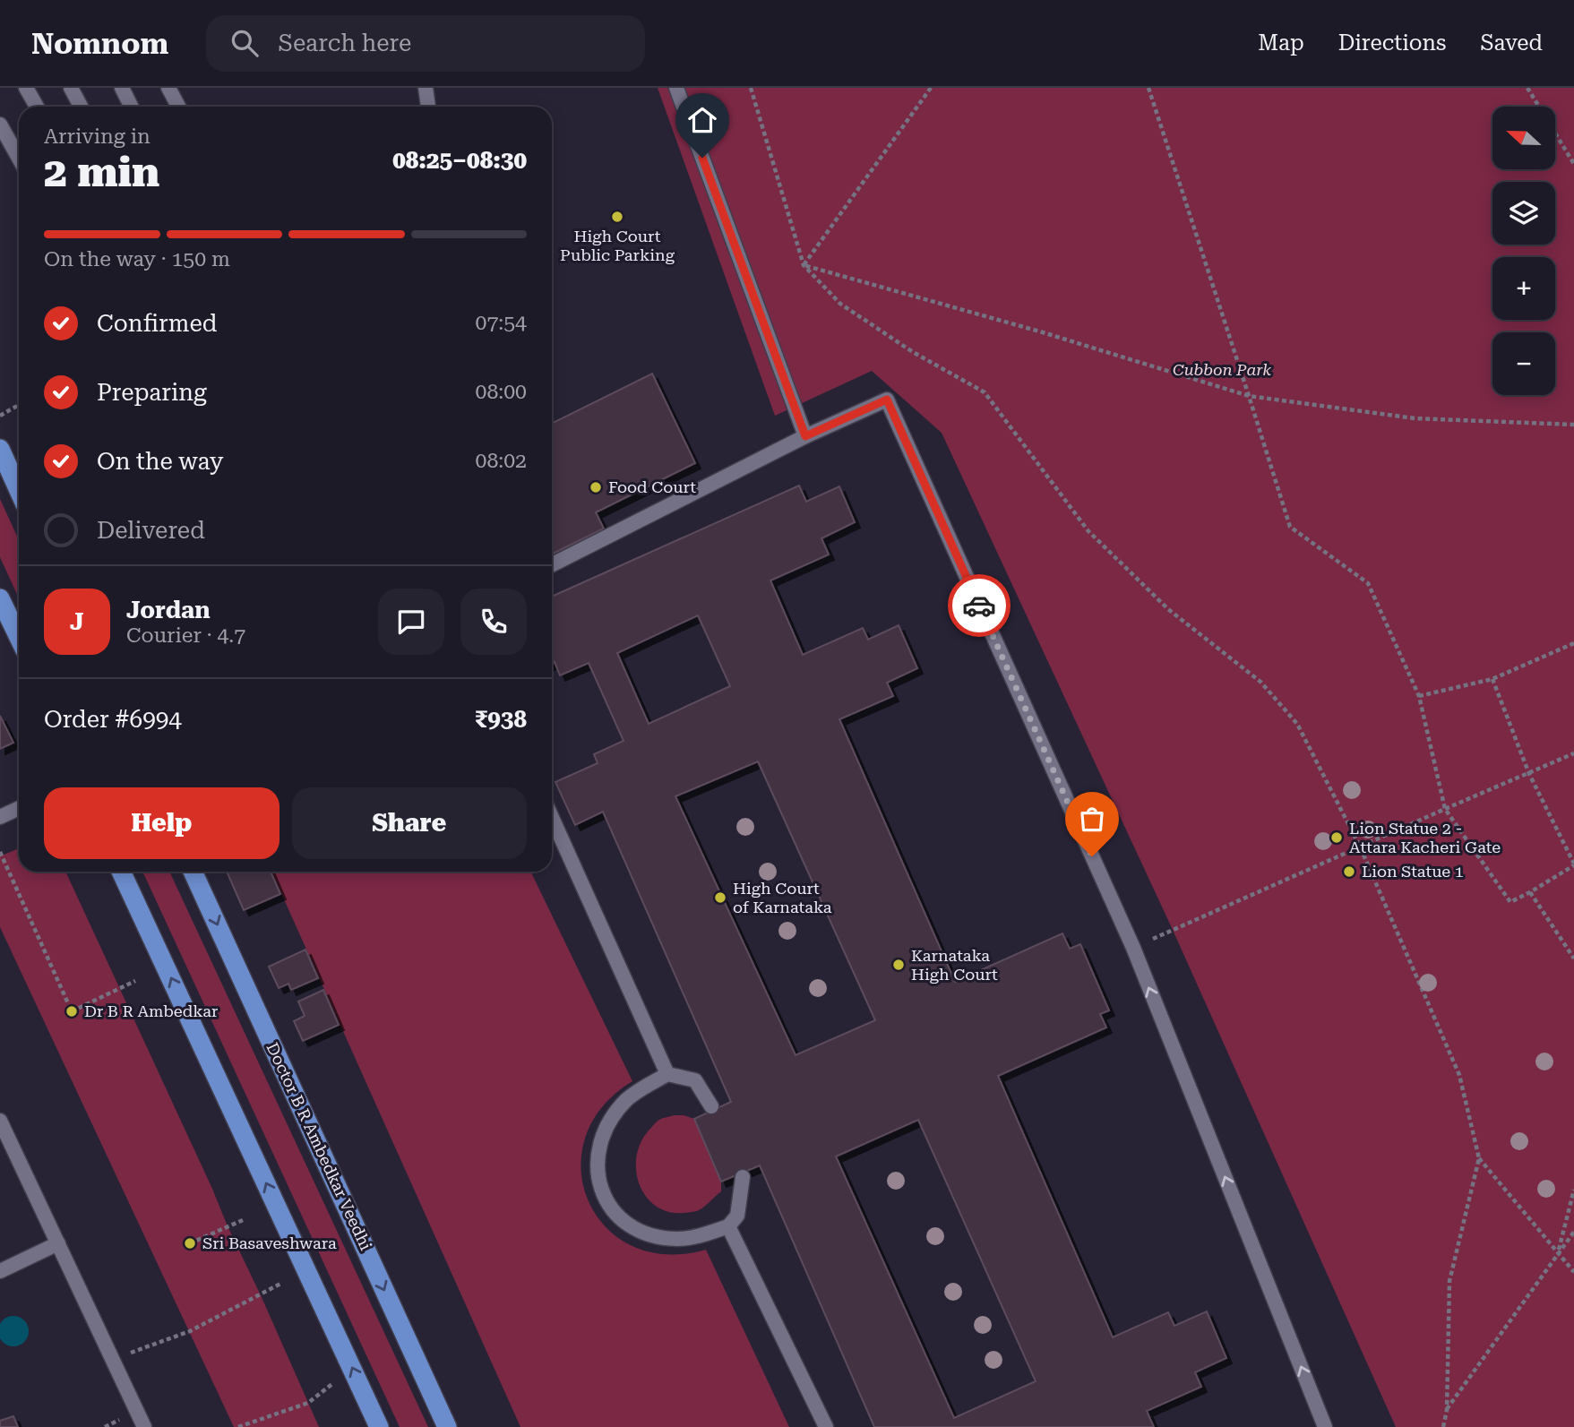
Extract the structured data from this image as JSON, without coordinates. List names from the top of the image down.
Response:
{
  "streets": {
    "main road": ["Doctor B R Ambedkar Veedhi"]
  },
  "parks": ["Cubbon Park"],
  "places": [
    "High Court Public Parking",
    "Food Court",
    "Lion Statue 2 - Attara Kacheri Gate",
    "Lion Statue 1",
    "High Court of Karnataka",
    "Karnataka High Court",
    "Dr B R Ambedkar",
    "Sri Basaveshwara"
  ],
  "north": "left",
  "page": {
    "header": "Nomnom",
    "search": "Search here",
    "nav": ["Map", "Directions", "Saved"],
    "map_buttons": ["+", "−"],
    "heading": ["2 min", "Arriving in", "08:25–08:30"],
    "panel": [
      "Jordan",
      "Courier · 4.7",
      "Order #6994",
      "₹938"
    ],
    "bar": "On the way · 150 m",
    "list": [
      ["Confirmed", "07:54"],
      ["Preparing", "08:00"],
      ["On the way", "08:02"],
      "Delivered"
    ],
    "round": "J",
    "buttons": ["Help", "Share"]
  }
}
